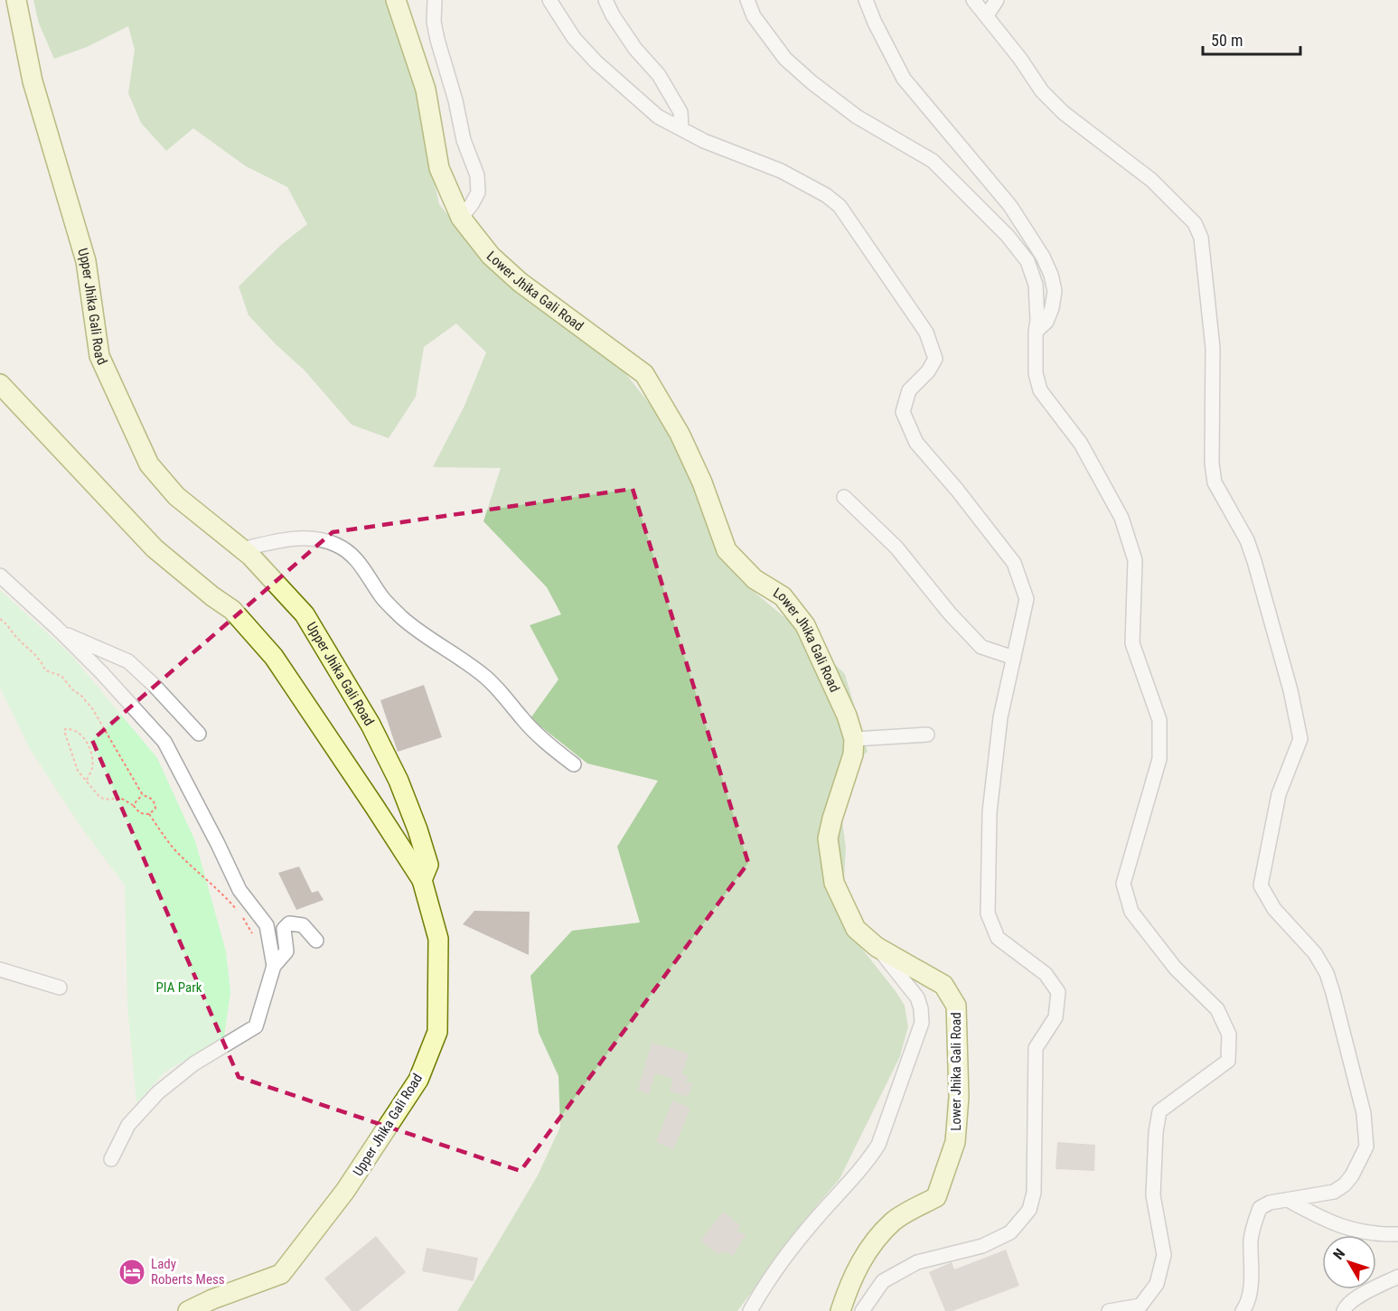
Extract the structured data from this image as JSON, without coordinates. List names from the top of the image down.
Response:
{
  "streets": {
    "main road": ["Lower Jhika Gali Road", "Upper Jhika Gali Road"]
  },
  "parks": ["PIA Park"],
  "places": {
    "hotel": ["Lady Roberts Mess"]
  },
  "scale_bar": "50 m",
  "north": "top left"
}
